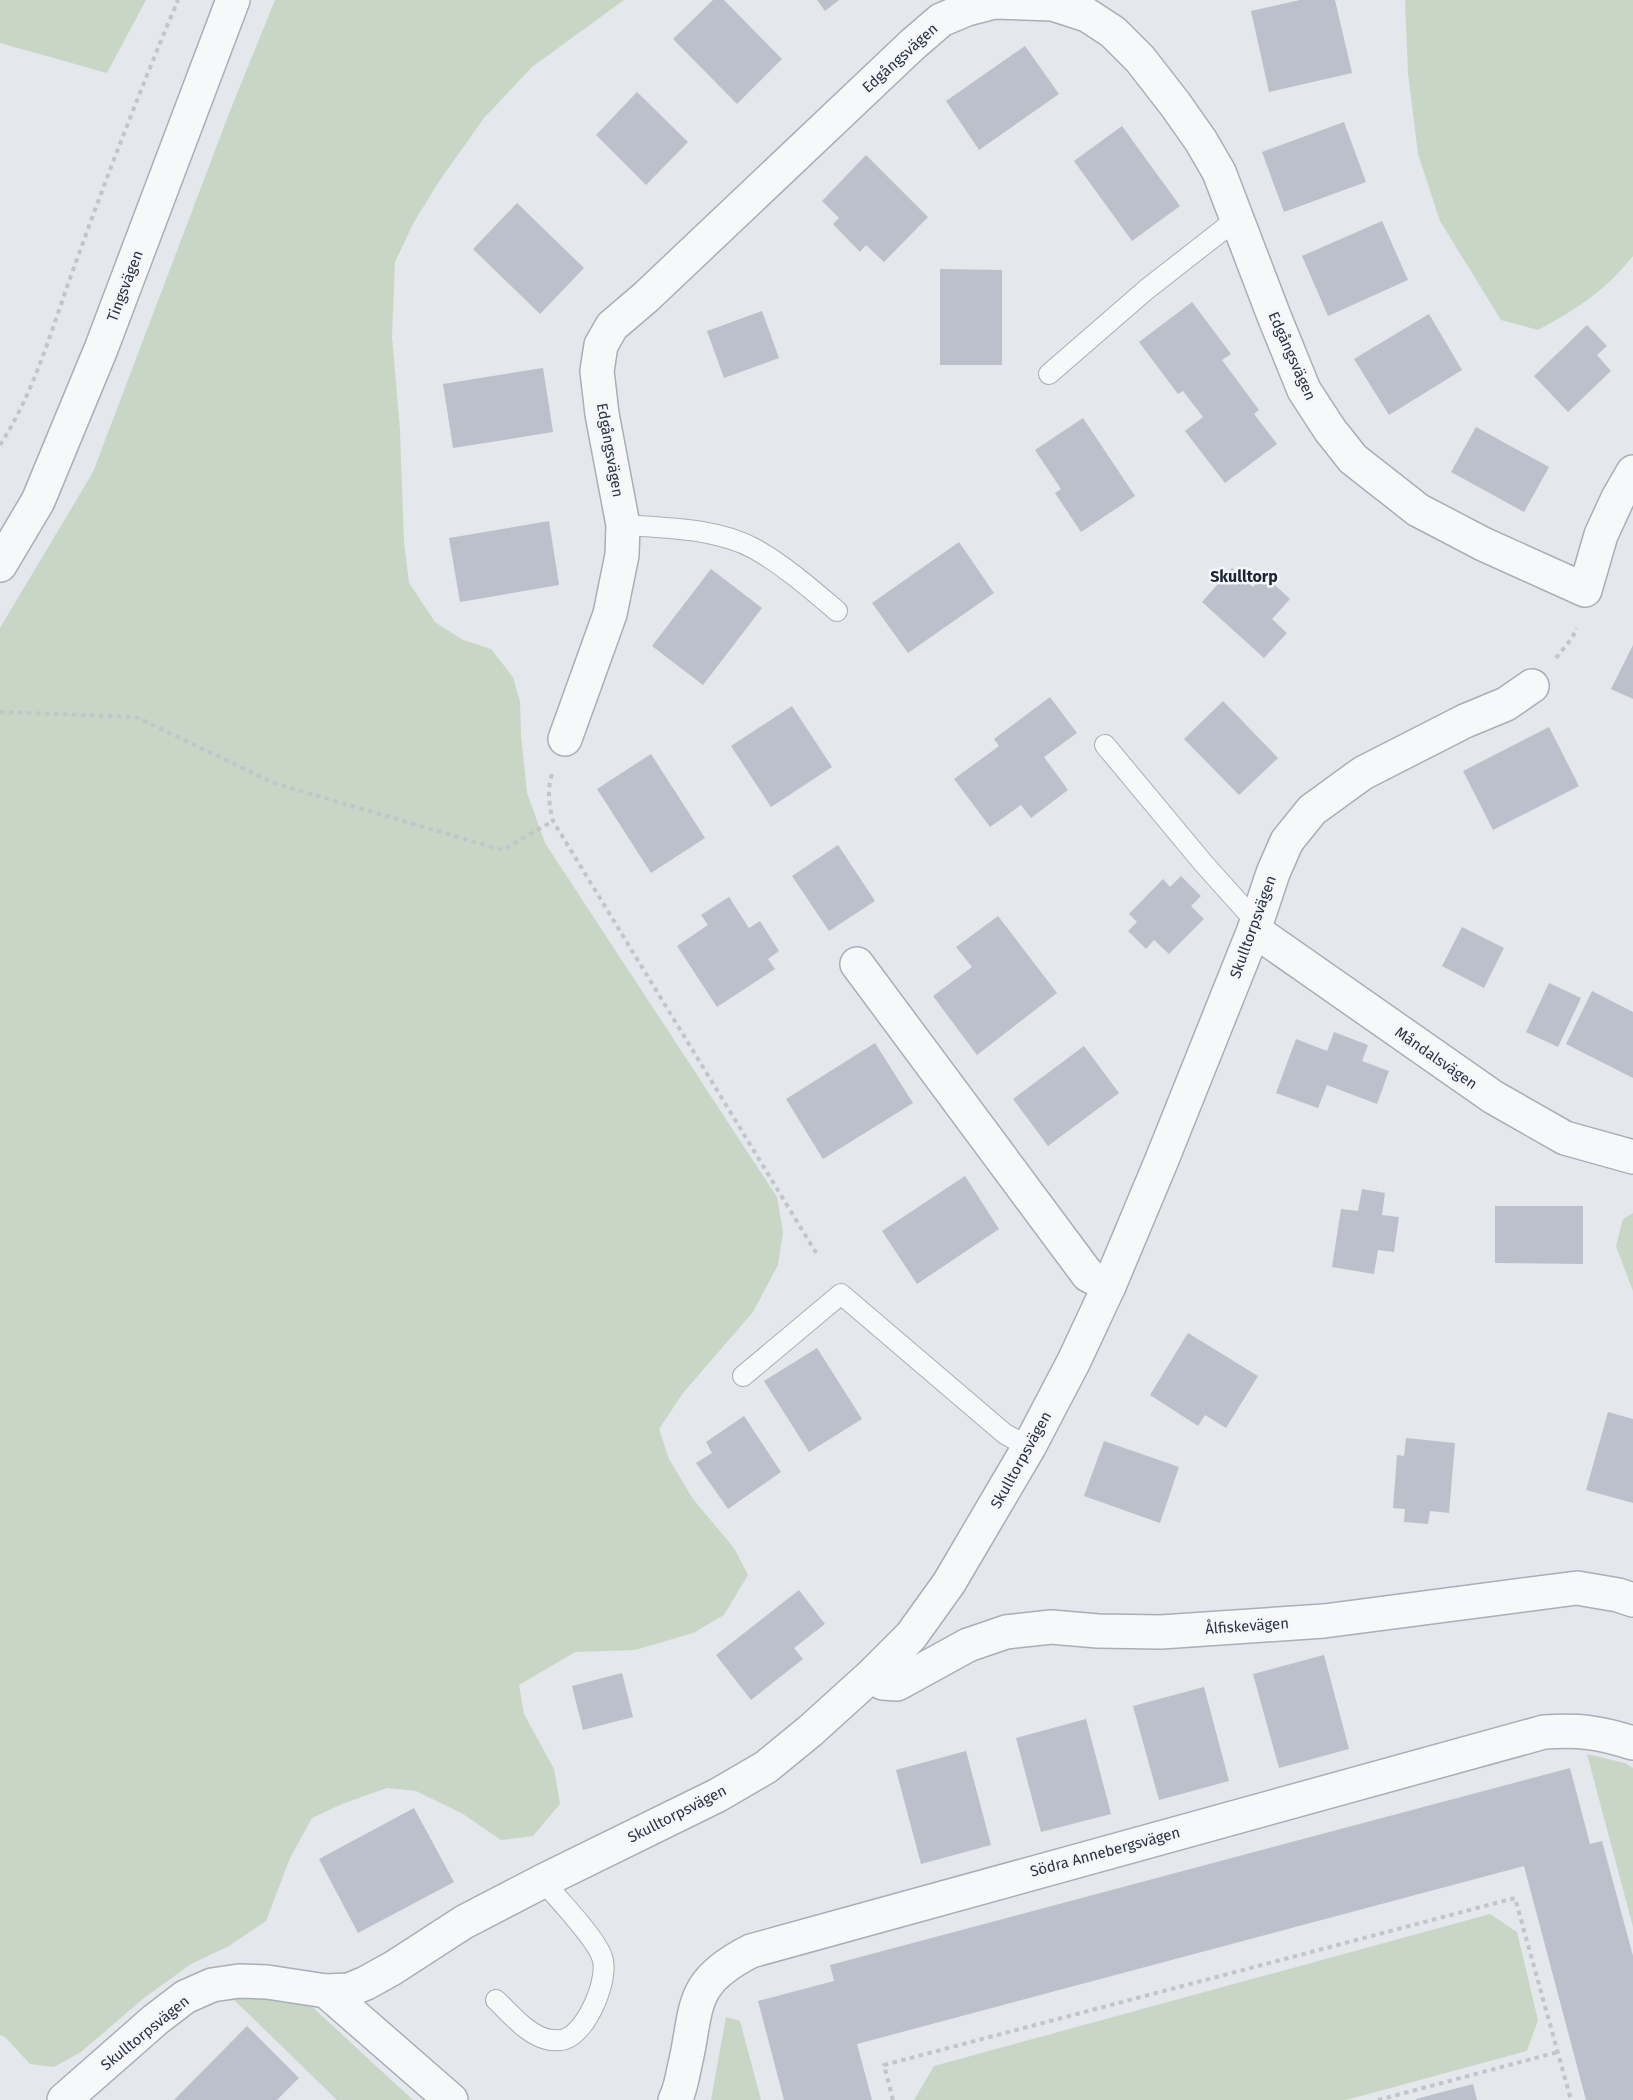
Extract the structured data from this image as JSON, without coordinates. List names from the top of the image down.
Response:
{
  "streets": {
    "street": [
      "Edgångsvägen",
      "Tingsvägen",
      "Skulltorpsvägen",
      "Måndalsvägen",
      "Ålfiskevägen",
      "Södra Annebergsvägen"
    ]
  },
  "crossings": [
    ["Skulltorpsvägen", "Måndalsvägen"],
    ["Skulltorpsvägen", "Ålfiskevägen"]
  ],
  "districts": ["Skulltorp"]
}
